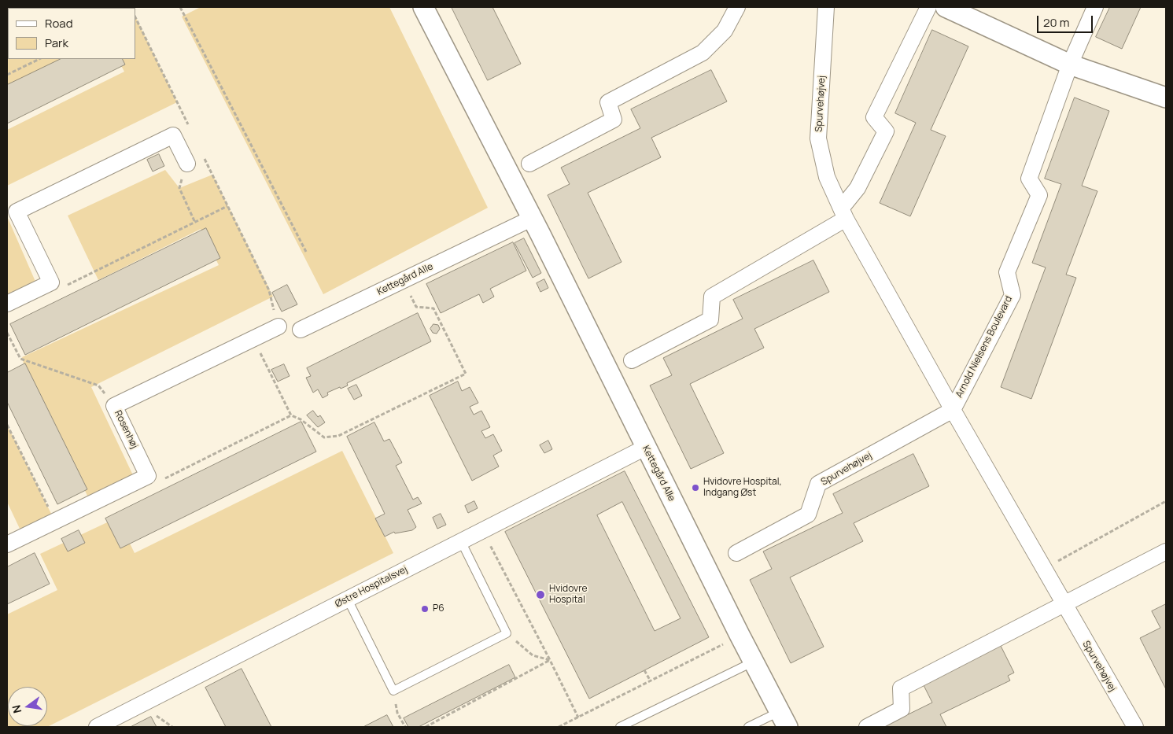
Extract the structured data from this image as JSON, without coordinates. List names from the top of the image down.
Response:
{
  "streets": {
    "street": [
      "Spurvehøjvej",
      "Kettegård Alle",
      "Arnold Nielsens Boulevard",
      "Rosenhøj",
      "Østre Hospitalsvej"
    ]
  },
  "crossings": [
    ["Spurvehøjvej", "Arnold Nielsens Boulevard"],
    ["Kettegård Alle", "Østre Hospitalsvej"]
  ],
  "places": ["Hvidovre Hospital, Indgang Øst", "Hvidovre Hospital", "P6"],
  "legend": ["Road", "Park"],
  "scale_bar": "20 m",
  "north": "left"
}
